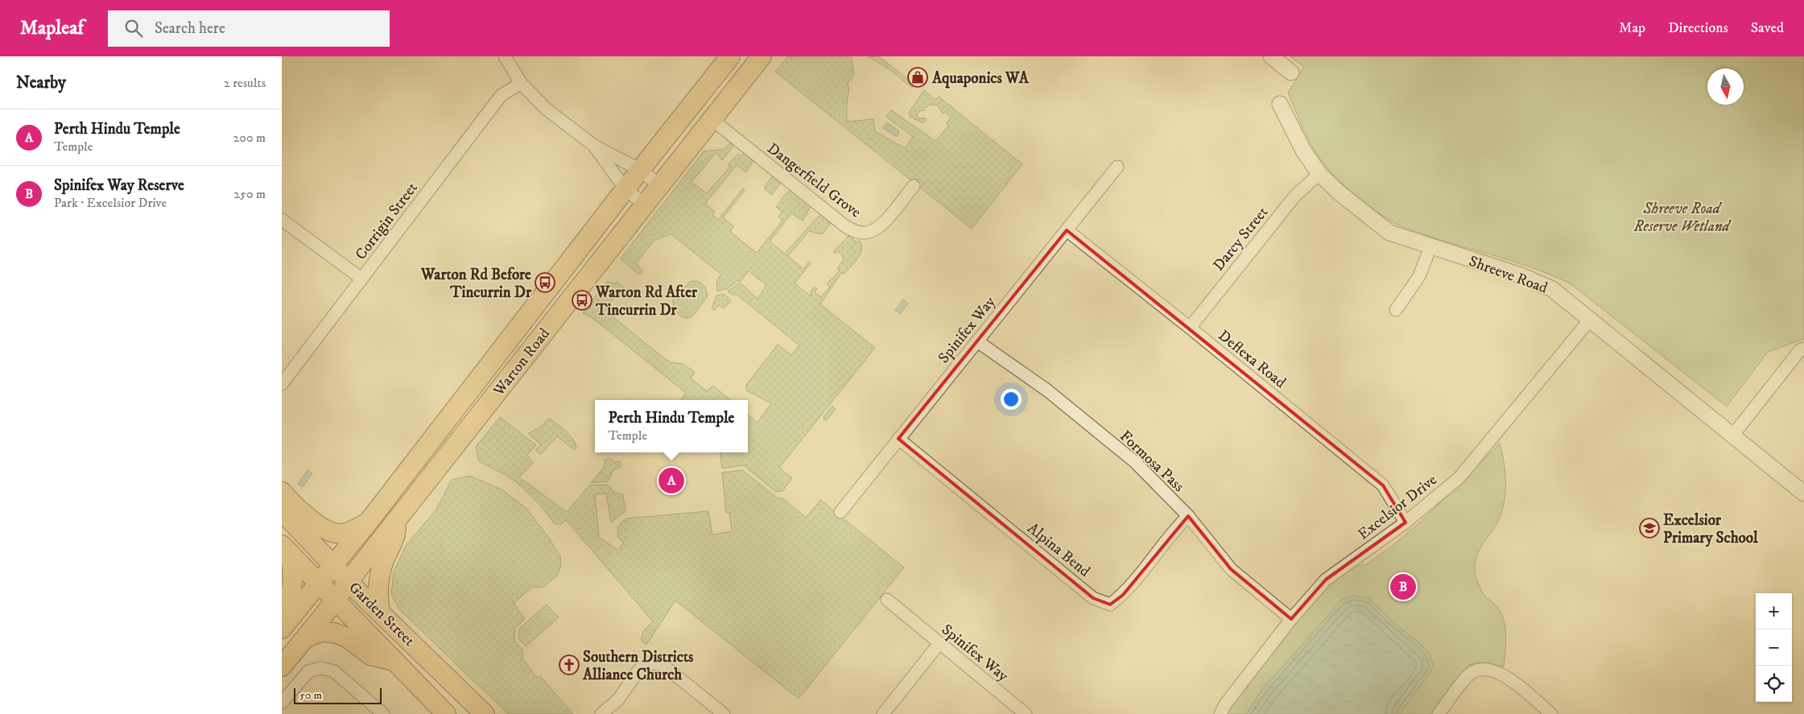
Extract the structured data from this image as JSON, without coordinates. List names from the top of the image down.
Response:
{
  "streets": {
    "main road": ["Warton Road", "Garden Street"],
    "street": [
      "Dangerfield Grove",
      "Corrigin Street",
      "Darcy Street",
      "Shreeve Road",
      "Spinifex Way",
      "Deflexa Road",
      "Formosa Pass",
      "Excelsior Drive",
      "Alpina Bend"
    ]
  },
  "crossings": [
    ["Dangerfield Grove", "Warton Road"],
    ["Darcy Street", "Shreeve Road"],
    ["Darcy Street", "Deflexa Road"],
    ["Shreeve Road", "Excelsior Drive"],
    ["Spinifex Way", "Deflexa Road"],
    ["Spinifex Way", "Formosa Pass"],
    ["Spinifex Way", "Alpina Bend"],
    ["Deflexa Road", "Excelsior Drive"],
    ["Warton Road", "Garden Street"],
    ["Formosa Pass", "Excelsior Drive"],
    ["Formosa Pass", "Alpina Bend"]
  ],
  "parks": ["Shreeve Road Reserve Wetland"],
  "places": {
    "shop": ["Aquaponics WA"],
    "bus stop": ["Warton Rd Before Tincurrin Dr", "Warton Rd After Tincurrin Dr"],
    "school or university": ["Excelsior Primary School"],
    "church": ["Southern Districts Alliance Church"]
  },
  "scale_bar": "50 m",
  "north": "bottom",
  "page": {
    "header": "Mapleaf",
    "search": "Search here",
    "nav": ["Map", "Directions", "Saved"],
    "heading": ["Nearby", "2 results"],
    "list": [
      {
        "mark": "A",
        "name": "Perth Hindu Temple",
        "note": "Temple",
        "value": "200 m"
      },
      {
        "mark": "B",
        "name": "Spinifex Way Reserve",
        "note": "Park · Excelsior Drive",
        "value": "250 m"
      }
    ],
    "popup": ["Perth Hindu Temple", "Temple"],
    "pins": ["A", "B"],
    "map_buttons": ["+", "−"],
    "scale": "50 m"
  }
}
